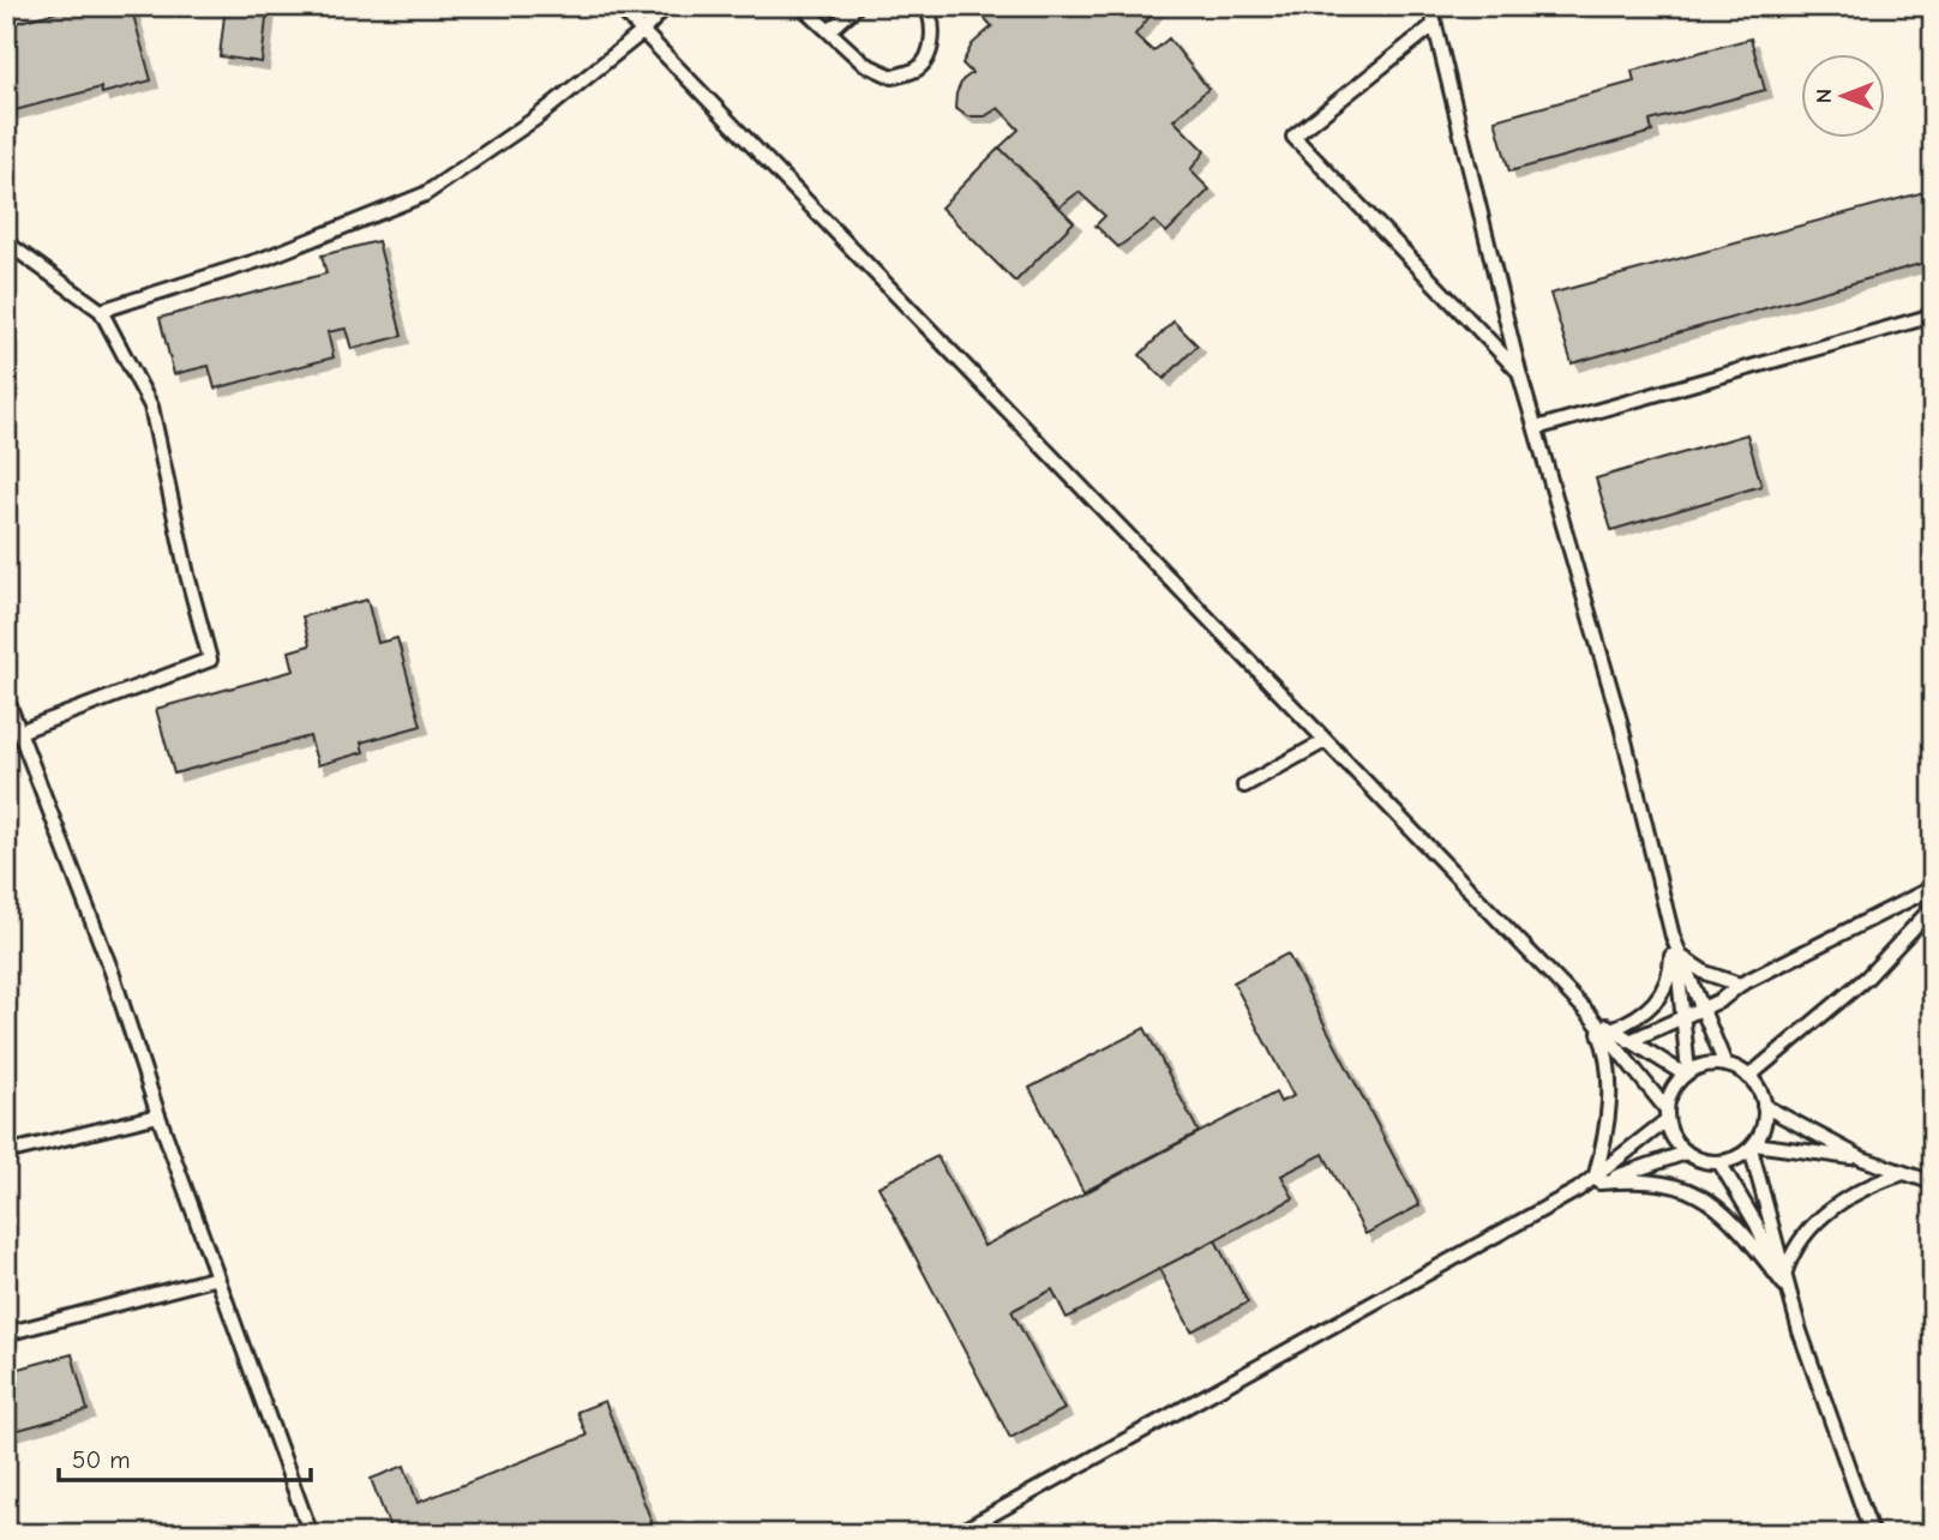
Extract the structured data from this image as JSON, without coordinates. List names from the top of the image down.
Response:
{
  "scale_bar": "50 m",
  "north": "left"
}
